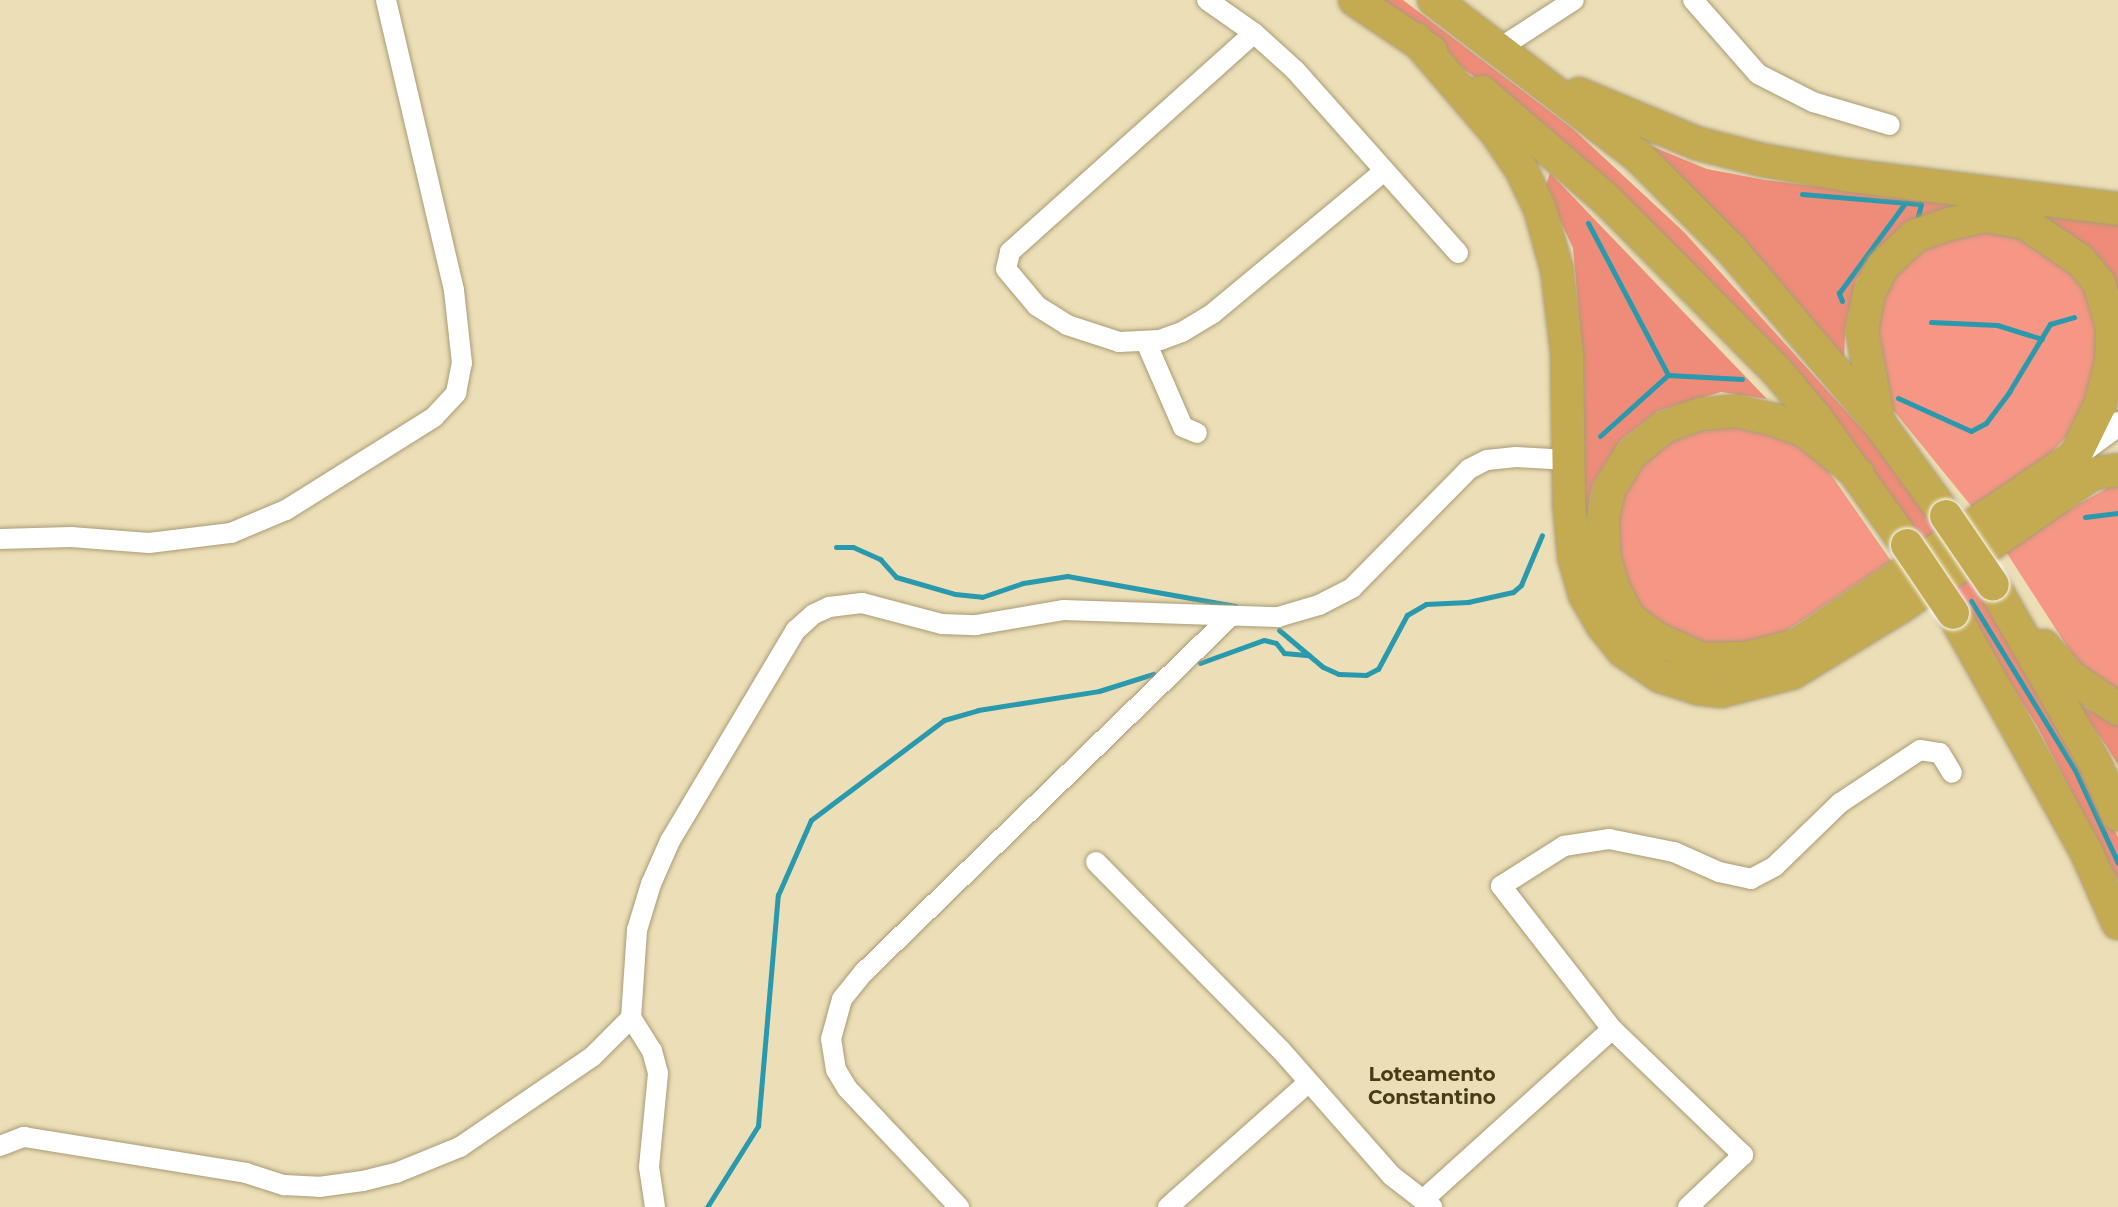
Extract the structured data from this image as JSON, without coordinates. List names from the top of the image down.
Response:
{
  "districts": ["Loteamento Constantino"]
}
